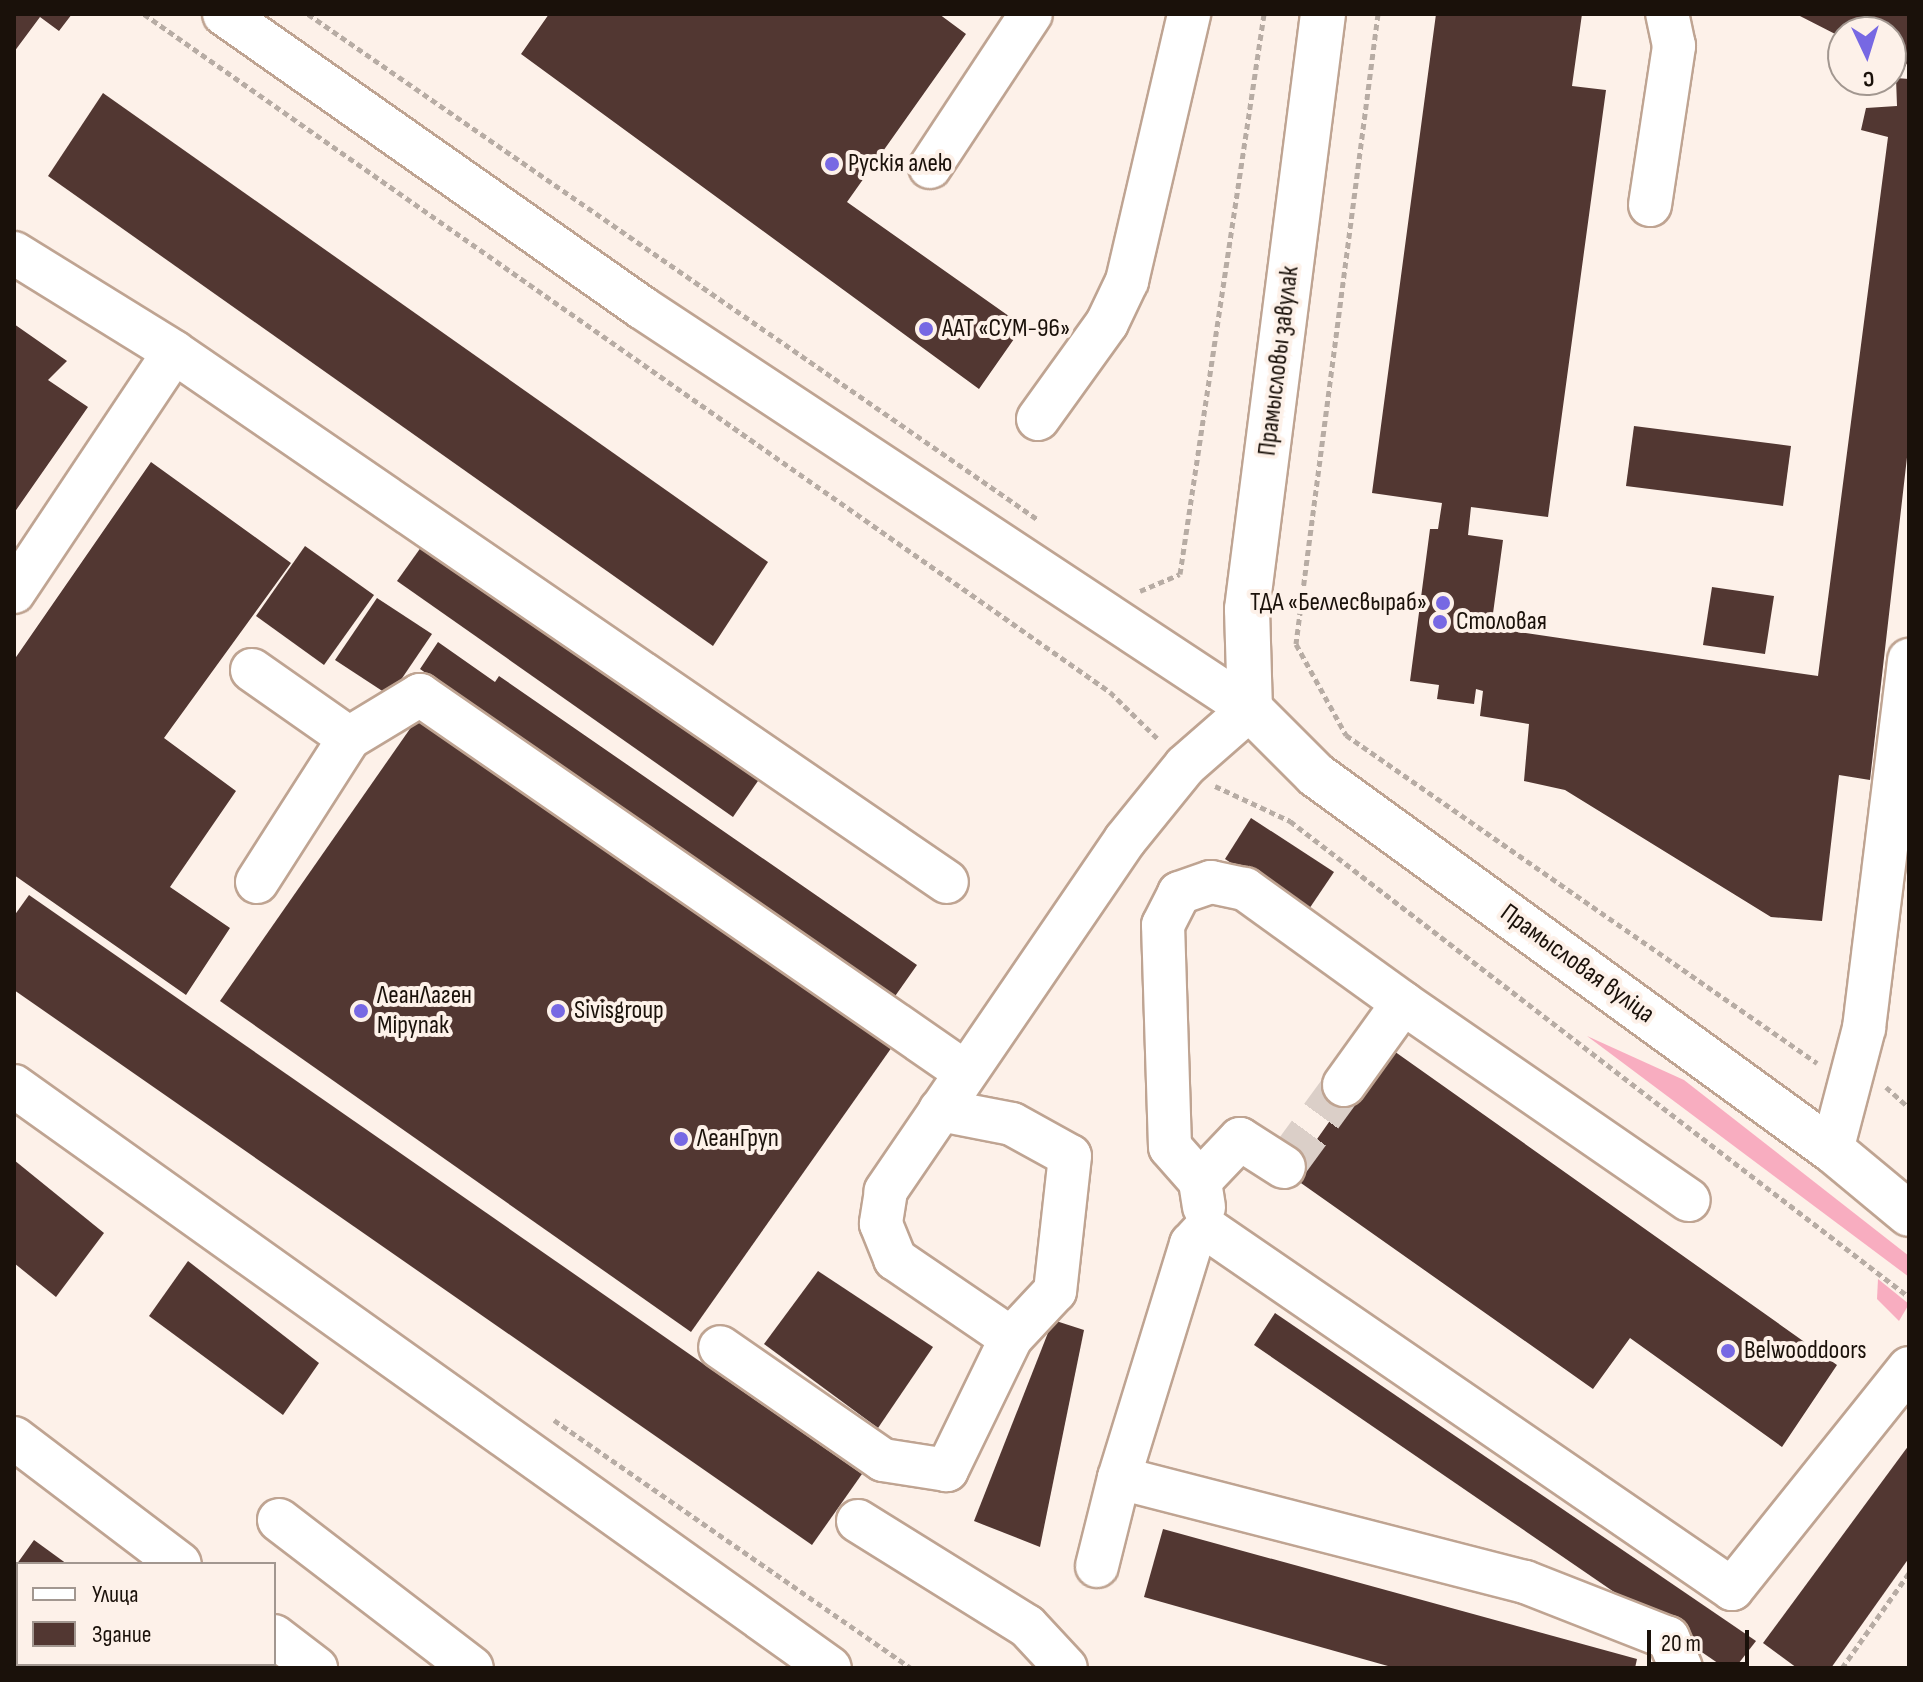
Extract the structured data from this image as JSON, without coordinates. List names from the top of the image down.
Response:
{
  "streets": {
    "main road": ["Прамысловы завулак", "Прамысловая вуліца"]
  },
  "crossings": [
    ["Прамысловы завулак", "Прамысловая вуліца"]
  ],
  "places": [
    "Рускія алею",
    "ААТ «СУМ-96»",
    "ТДА «Беллесвыраб»",
    "Столовая",
    "ЛеанЛаген Мірупак",
    "Sivisgroup",
    "ЛеанГруп",
    "Belwooddoors"
  ],
  "legend": ["Улица", "Здание"],
  "scale_bar": "20 m",
  "north": "bottom"
}
